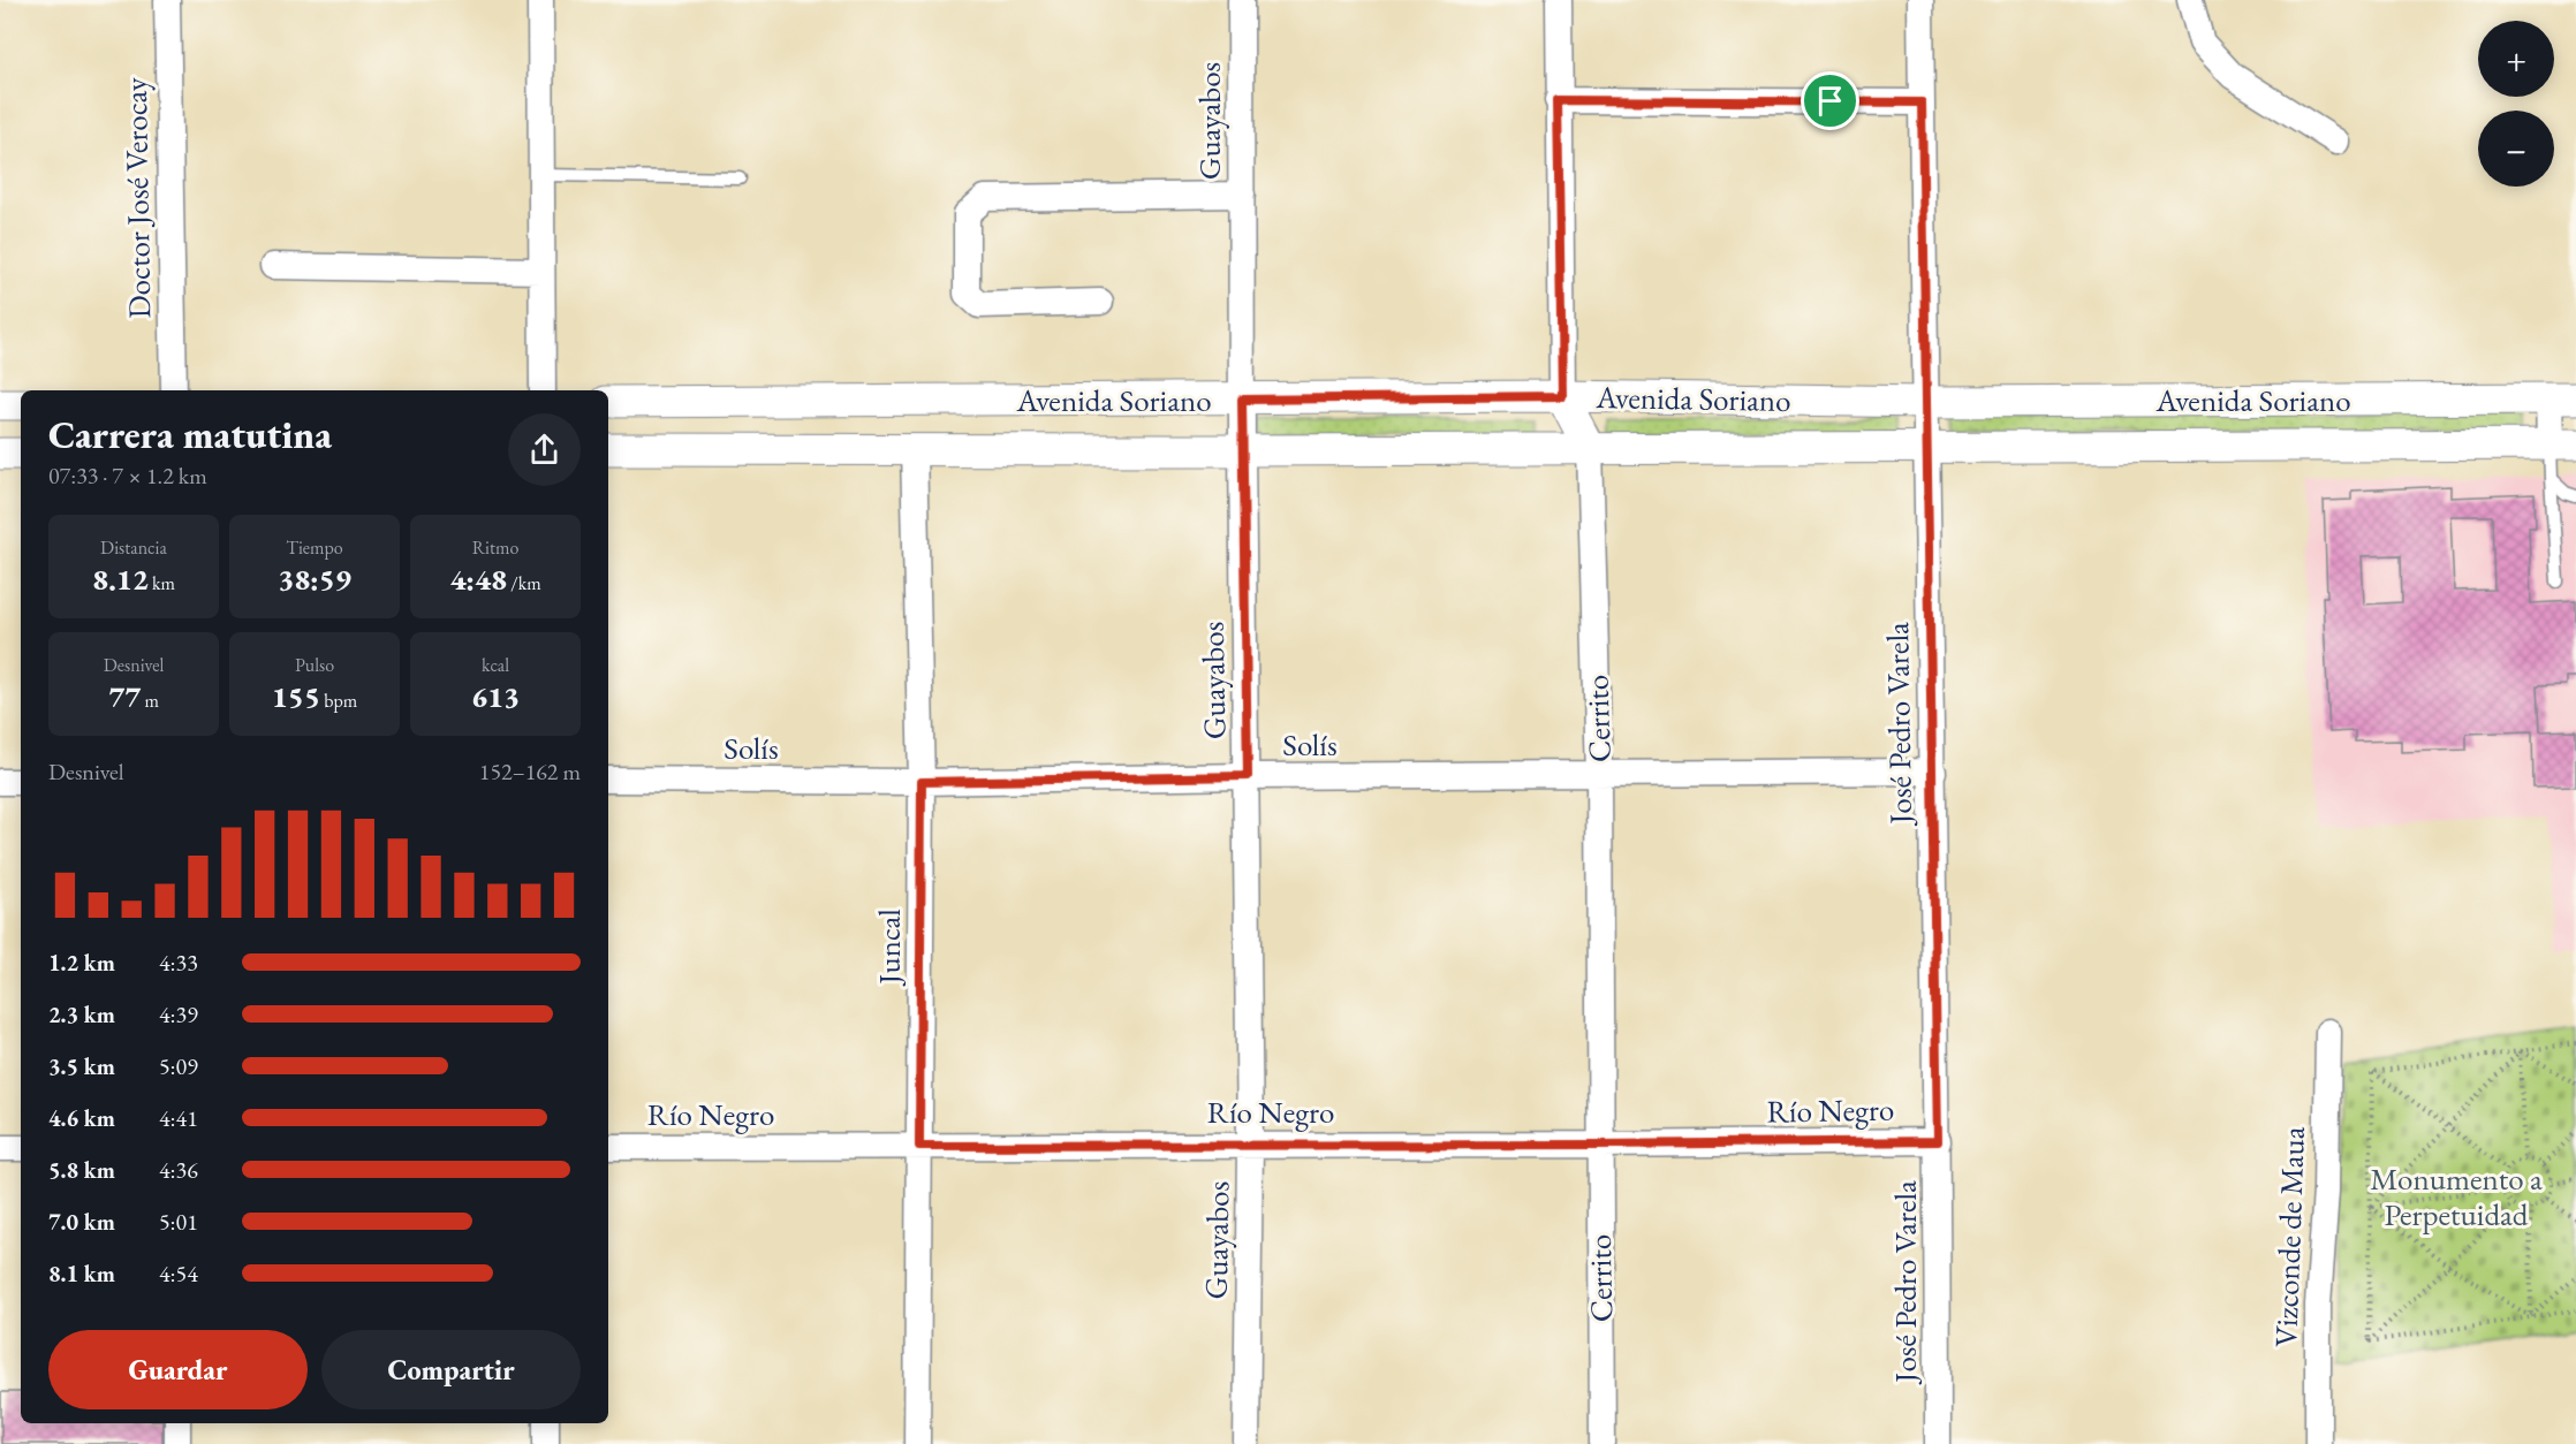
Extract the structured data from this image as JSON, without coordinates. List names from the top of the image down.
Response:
{
  "streets": {
    "street": [
      "Guayabos",
      "Doctor José Verocay",
      "Avenida Soriano",
      "Cerrito",
      "José Pedro Varela",
      "Solís",
      "Juncal",
      "Río Negro",
      "Vizconde de Maua"
    ]
  },
  "crossings": [
    ["Guayabos", "Avenida Soriano"],
    ["Guayabos", "Solís"],
    ["Guayabos", "Río Negro"],
    ["Avenida Soriano", "Cerrito"],
    ["Avenida Soriano", "José Pedro Varela"],
    ["Avenida Soriano", "Juncal"],
    ["Cerrito", "Solís"],
    ["Cerrito", "Río Negro"],
    ["José Pedro Varela", "Solís"],
    ["José Pedro Varela", "Río Negro"],
    ["Solís", "Juncal"],
    ["Juncal", "Río Negro"]
  ],
  "parks": ["Monumento a Perpetuidad"],
  "page": {
    "map_buttons": ["+", "−"],
    "heading": ["Carrera matutina", "07:33 · 7 × 1.2 km"],
    "stats": [
      ["Distancia", "8.12 km"],
      ["Tiempo", "38:59"],
      ["Ritmo", "4:48 /km"],
      ["Desnivel", "77 m"],
      ["Pulso", "155 bpm"],
      ["kcal", "613"]
    ],
    "chart": ["Desnivel", "152–162 m"],
    "list": [
      {
        "name": "1.2 km",
        "note": "4:33"
      },
      {
        "name": "2.3 km",
        "note": "4:39"
      },
      {
        "name": "3.5 km",
        "note": "5:09"
      },
      {
        "name": "4.6 km",
        "note": "4:41"
      },
      {
        "name": "5.8 km",
        "note": "4:36"
      },
      {
        "name": "7.0 km",
        "note": "5:01"
      },
      {
        "name": "8.1 km",
        "note": "4:54"
      }
    ],
    "buttons": ["Guardar", "Compartir"]
  }
}
